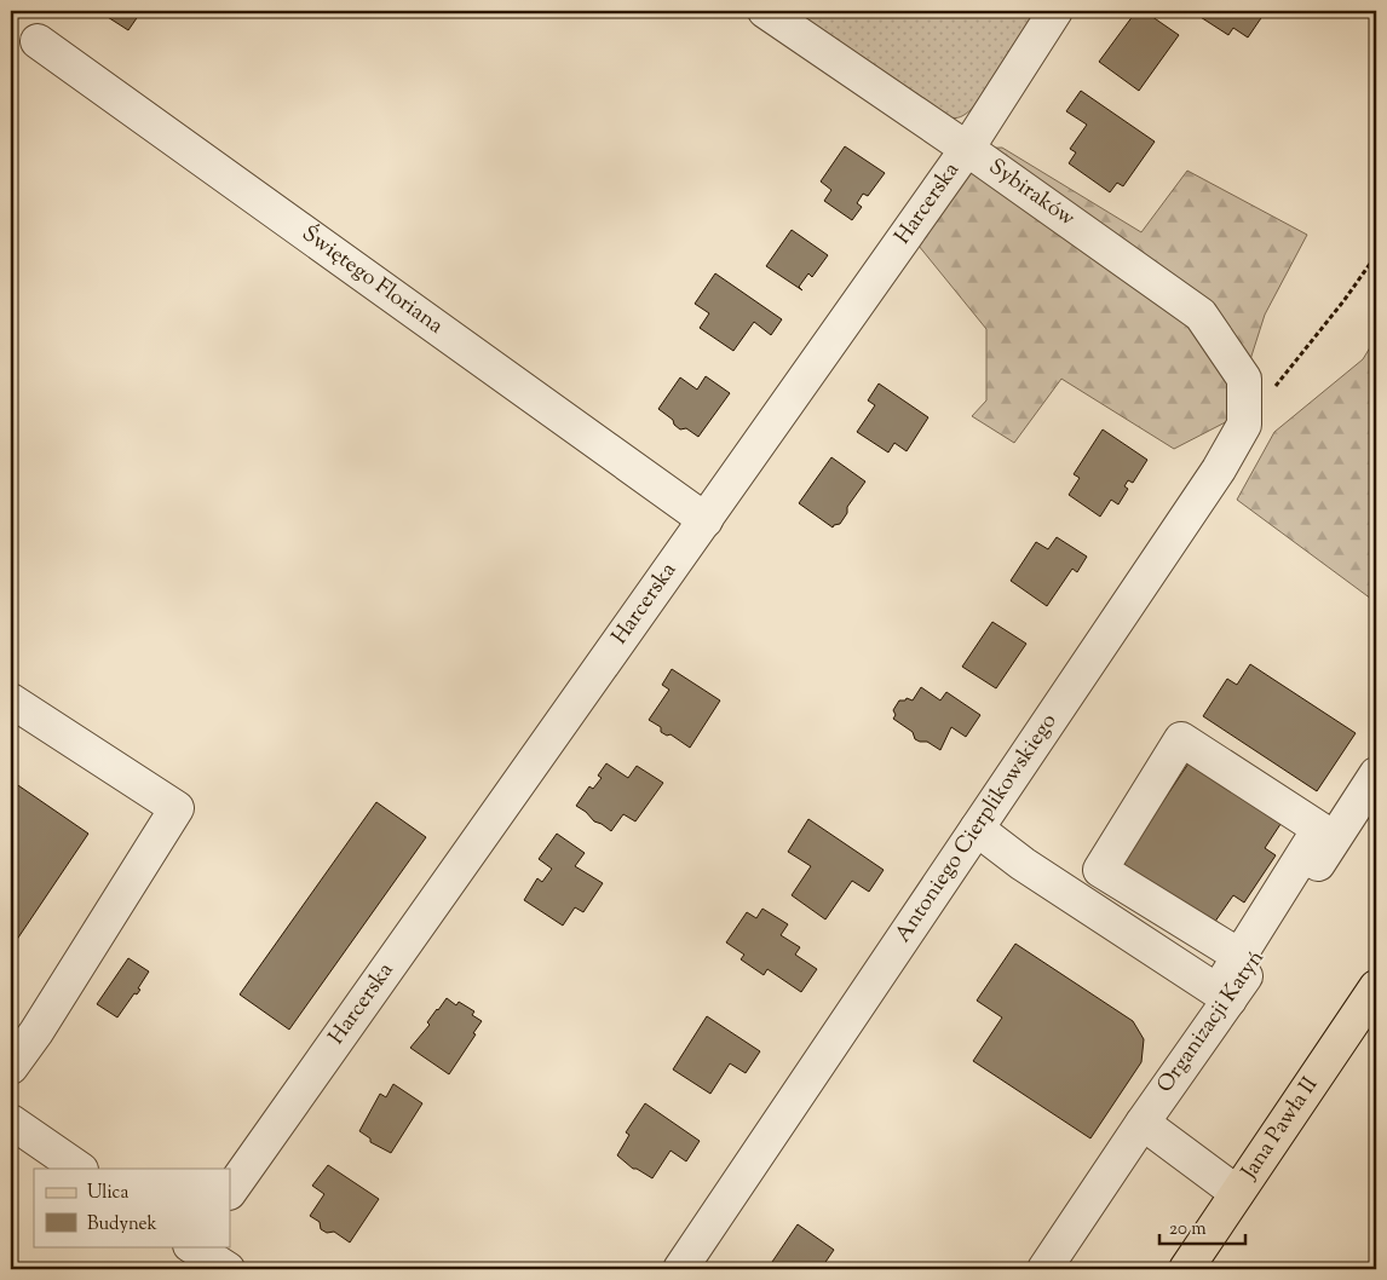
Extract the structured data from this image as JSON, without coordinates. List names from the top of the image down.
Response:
{
  "streets": {
    "main road": ["Jana Pawła II"],
    "street": [
      "Sybiraków",
      "Harcerska",
      "Świętego Floriana",
      "Antoniego Cierplikowskiego",
      "Organizacji Katyń"
    ]
  },
  "crossings": [
    ["Sybiraków", "Harcerska"],
    ["Sybiraków", "Antoniego Cierplikowskiego"],
    ["Harcerska", "Świętego Floriana"]
  ],
  "legend": ["Ulica", "Budynek"],
  "scale_bar": "20 m"
}
